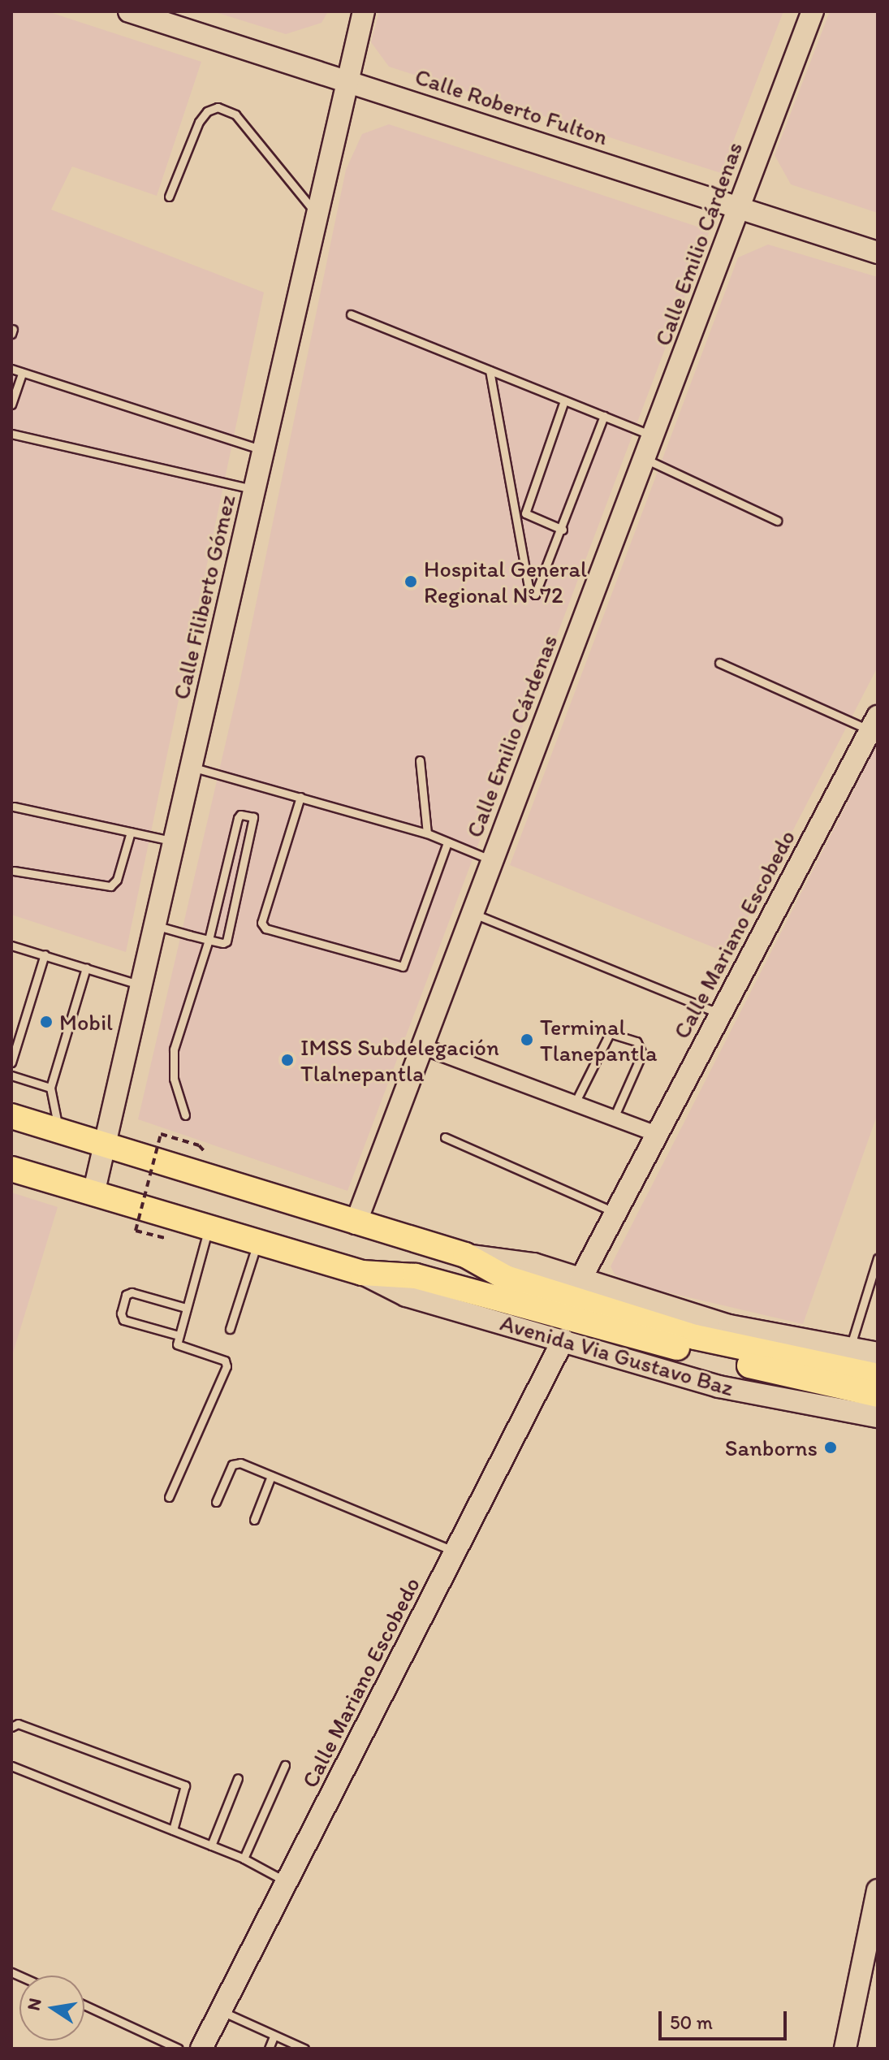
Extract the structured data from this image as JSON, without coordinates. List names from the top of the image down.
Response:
{
  "streets": {
    "main road": ["Avenida Via Gustavo Baz"],
    "street": [
      "Calle Roberto Fulton",
      "Calle Emilio Cárdenas",
      "Calle Filiberto Gómez",
      "Calle Mariano Escobedo"
    ]
  },
  "crossings": [
    ["Calle Roberto Fulton", "Calle Emilio Cárdenas"],
    ["Calle Roberto Fulton", "Calle Filiberto Gómez"],
    ["Calle Emilio Cárdenas", "Avenida Via Gustavo Baz"],
    ["Calle Filiberto Gómez", "Avenida Via Gustavo Baz"],
    ["Calle Mariano Escobedo", "Avenida Via Gustavo Baz"]
  ],
  "places": [
    "Hospital General Regional N° 72",
    "Mobil",
    "Terminal Tlanepantla",
    "IMSS Subdelegación Tlalnepantla",
    "Sanborns"
  ],
  "scale_bar": "50 m",
  "north": "left"
}
